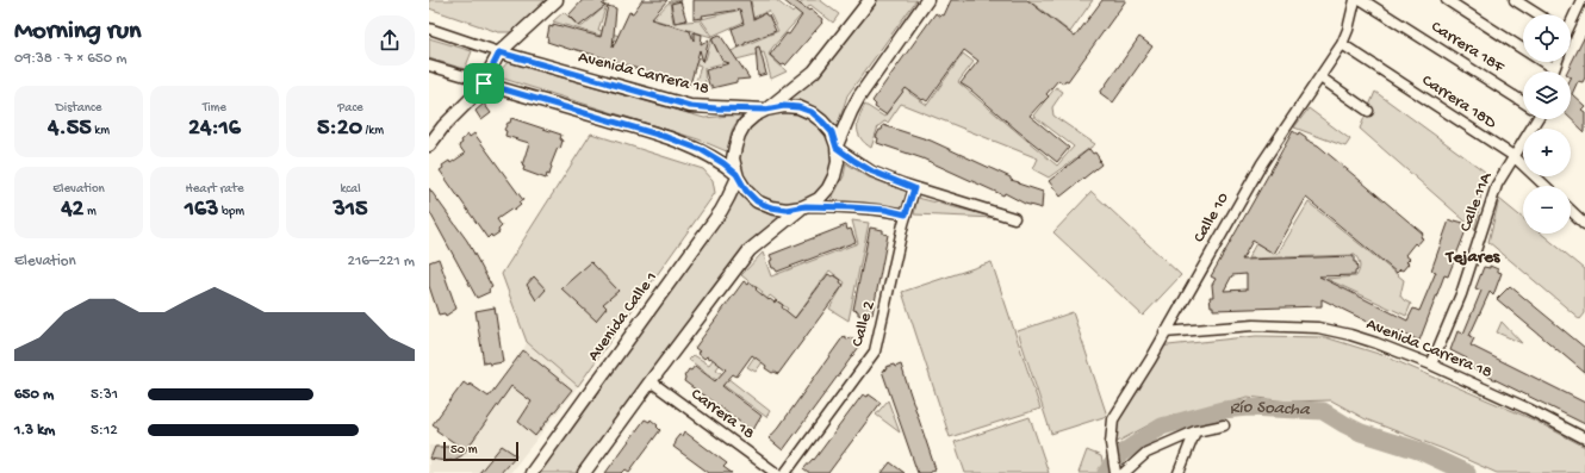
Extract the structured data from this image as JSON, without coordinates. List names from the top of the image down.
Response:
{
  "streets": {
    "main road": ["Avenida Carrera 18", "Avenida Calle 1"],
    "street": [
      "Carrera 18F",
      "Carrera 18D",
      "Calle 11A",
      "Calle 10",
      "Calle 2",
      "Carrera 18"
    ]
  },
  "crossings": [
    ["Avenida Carrera 18", "Calle 11A"],
    ["Avenida Carrera 18", "Calle 10"],
    ["Avenida Carrera 18", "Avenida Calle 1"],
    ["Avenida Carrera 18", "Calle 2"],
    ["Carrera 18D", "Calle 11A"],
    ["Carrera 18D", "Calle 10"]
  ],
  "districts": ["Tejares"],
  "water": ["Río Soacha"],
  "scale_bar": "50 m",
  "page": {
    "heading": ["Morning run", "09:38 · 7 × 650 m"],
    "map_buttons": ["+", "−"],
    "stats": [
      ["Distance", "4.55 km"],
      ["Time", "24:16"],
      ["Pace", "5:20 /km"],
      ["Elevation", "42 m"],
      ["Heart rate", "163 bpm"],
      ["kcal", "315"]
    ],
    "chart": ["Elevation", "216–221 m"],
    "list": [
      {
        "name": "650 m",
        "note": "5:31"
      },
      {
        "name": "1.3 km",
        "note": "5:12"
      }
    ],
    "scale": "50 m"
  }
}
